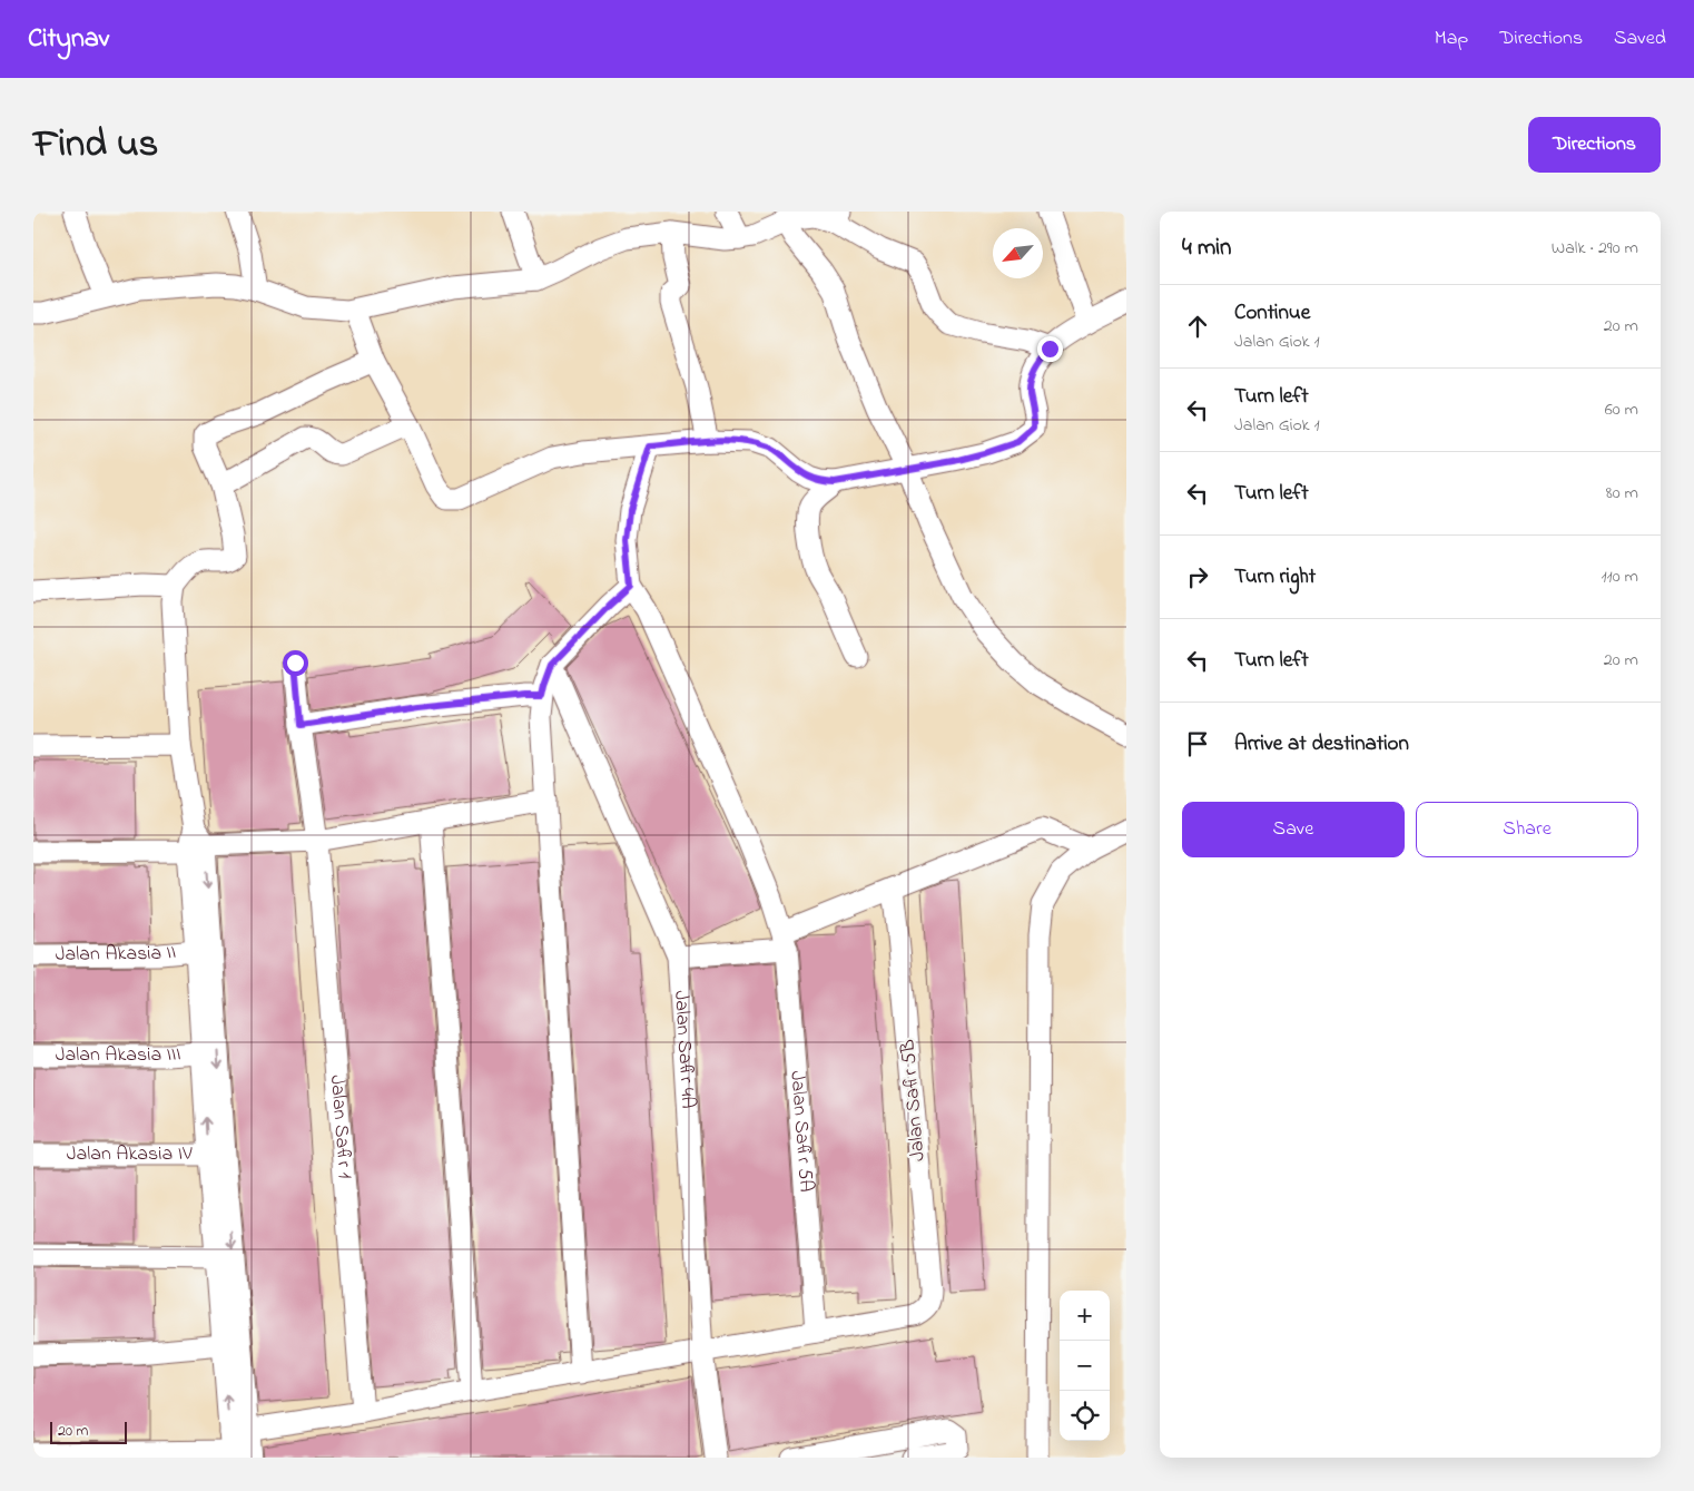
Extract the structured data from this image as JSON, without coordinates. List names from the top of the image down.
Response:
{
  "streets": {
    "street": [
      "Jalan Akasia II",
      "Jalan Safir 4A",
      "Jalan Akasia III",
      "Jalan Safir 5B",
      "Jalan Safir 1",
      "Jalan Safir 5A",
      "Jalan Akasia IV"
    ]
  },
  "crossings": [
    ["Jalan Safir 5B", "Jalan Safir 5A"]
  ],
  "scale_bar": "20 m",
  "north": "bottom left",
  "page": {
    "header": "Citynav",
    "nav": ["Map", "Directions", "Saved"],
    "title": "Find us",
    "buttons": [
      "Directions",
      ["Save", "Share"]
    ],
    "heading": ["4 min", "Walk · 290 m"],
    "list": [
      ["Continue", "Jalan Giok 1", "20 m"],
      ["Turn left", "Jalan Giok 1", "60 m"],
      ["Turn left", "80 m"],
      ["Turn right", "110 m"],
      ["Turn left", "20 m"],
      "Arrive at destination"
    ],
    "map_buttons": ["+", "−"],
    "scale": "20 m"
  }
}
